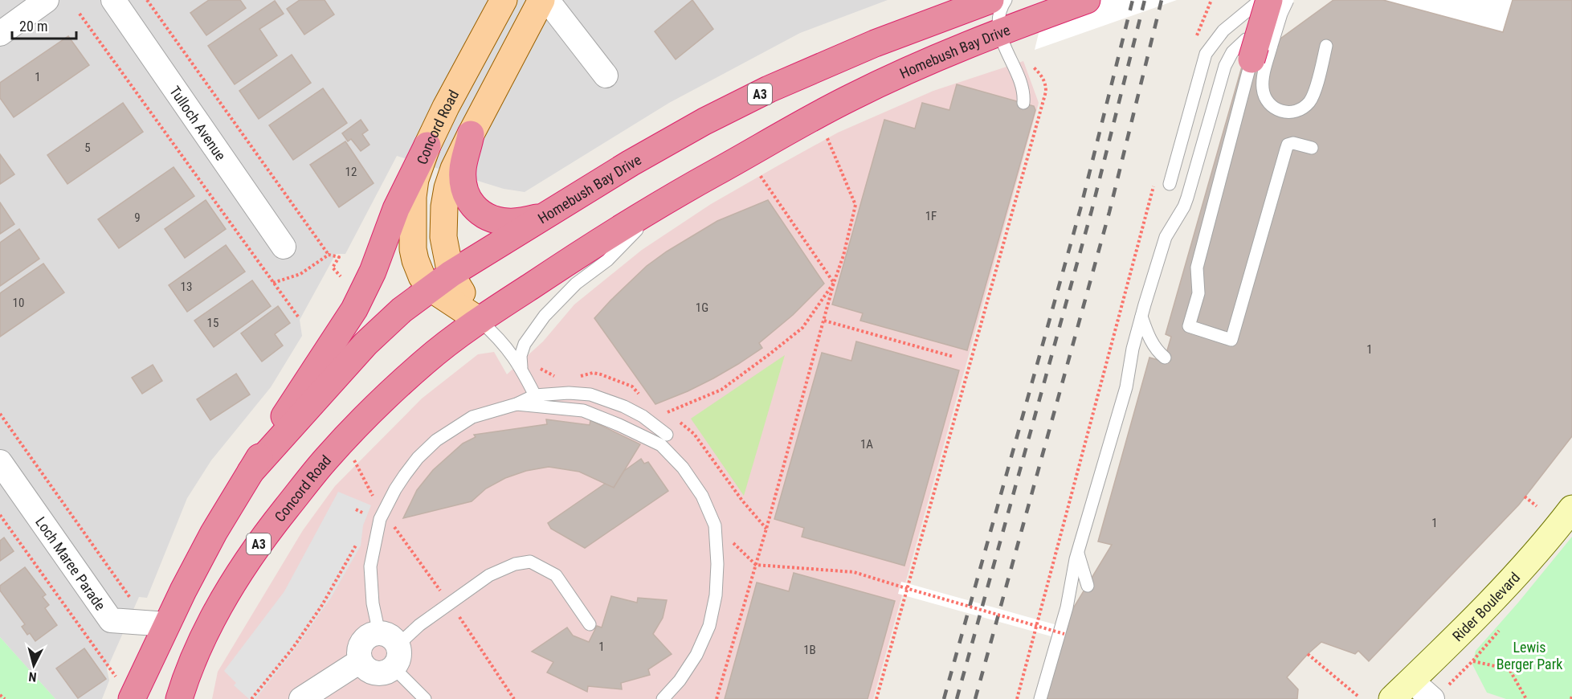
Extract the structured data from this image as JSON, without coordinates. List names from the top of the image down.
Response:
{
  "streets": {
    "highway": ["Homebush Bay Drive", "A3", "Concord Road"],
    "street": ["Tulloch Avenue", "Loch Maree Parade", "Rider Boulevard"]
  },
  "crossings": [
    ["Homebush Bay Drive", "A3"],
    ["Homebush Bay Drive", "Concord Road"],
    ["A3", "Loch Maree Parade"]
  ],
  "parks": ["Lewis Berger Park"],
  "house_numbers": [
    "1",
    "5",
    "12",
    "1F",
    "9",
    "13",
    "10",
    "1G",
    "15",
    "1",
    "1A",
    "1",
    "1",
    "1B"
  ],
  "scale_bar": "20 m",
  "north": "bottom"
}
